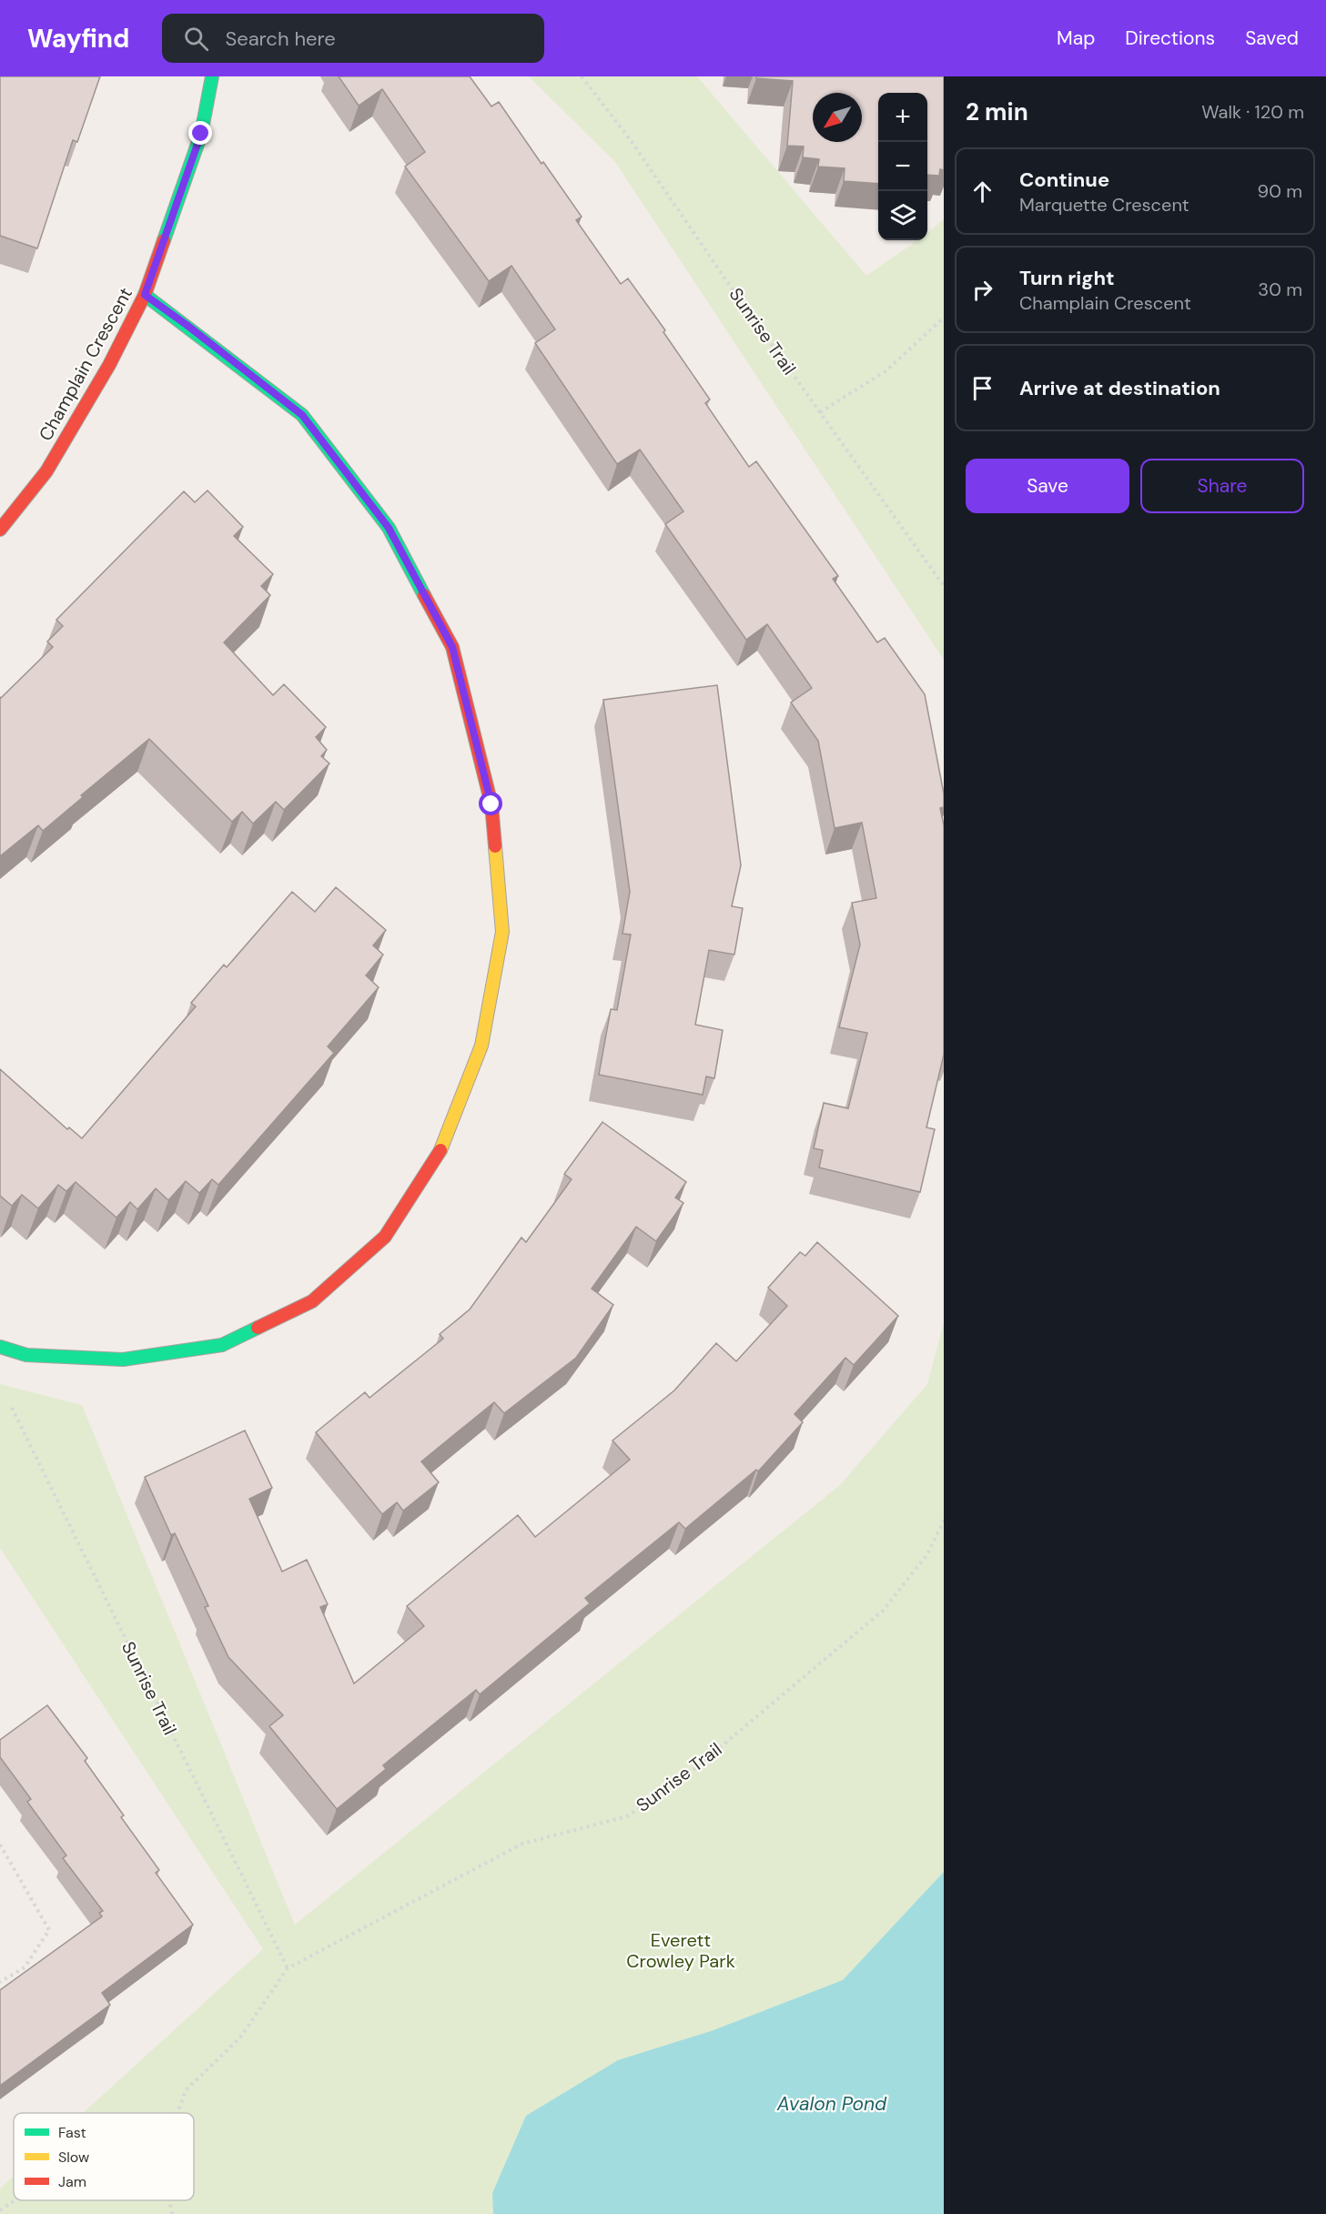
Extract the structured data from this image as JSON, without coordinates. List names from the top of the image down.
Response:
{
  "streets": {
    "street": ["Champlain Crescent"],
    "path": ["Sunrise Trail"]
  },
  "water": ["Avalon Pond"],
  "parks": ["Everett Crowley Park"],
  "legend": ["Fast", "Slow", "Jam"],
  "north": "bottom left",
  "page": {
    "header": "Wayfind",
    "search": "Search here",
    "nav": ["Map", "Directions", "Saved"],
    "heading": ["2 min", "Walk · 120 m"],
    "map_buttons": ["+", "−"],
    "list": [
      ["Continue", "Marquette Crescent", "90 m"],
      ["Turn right", "Champlain Crescent", "30 m"],
      "Arrive at destination"
    ],
    "buttons": ["Save", "Share"]
  }
}
